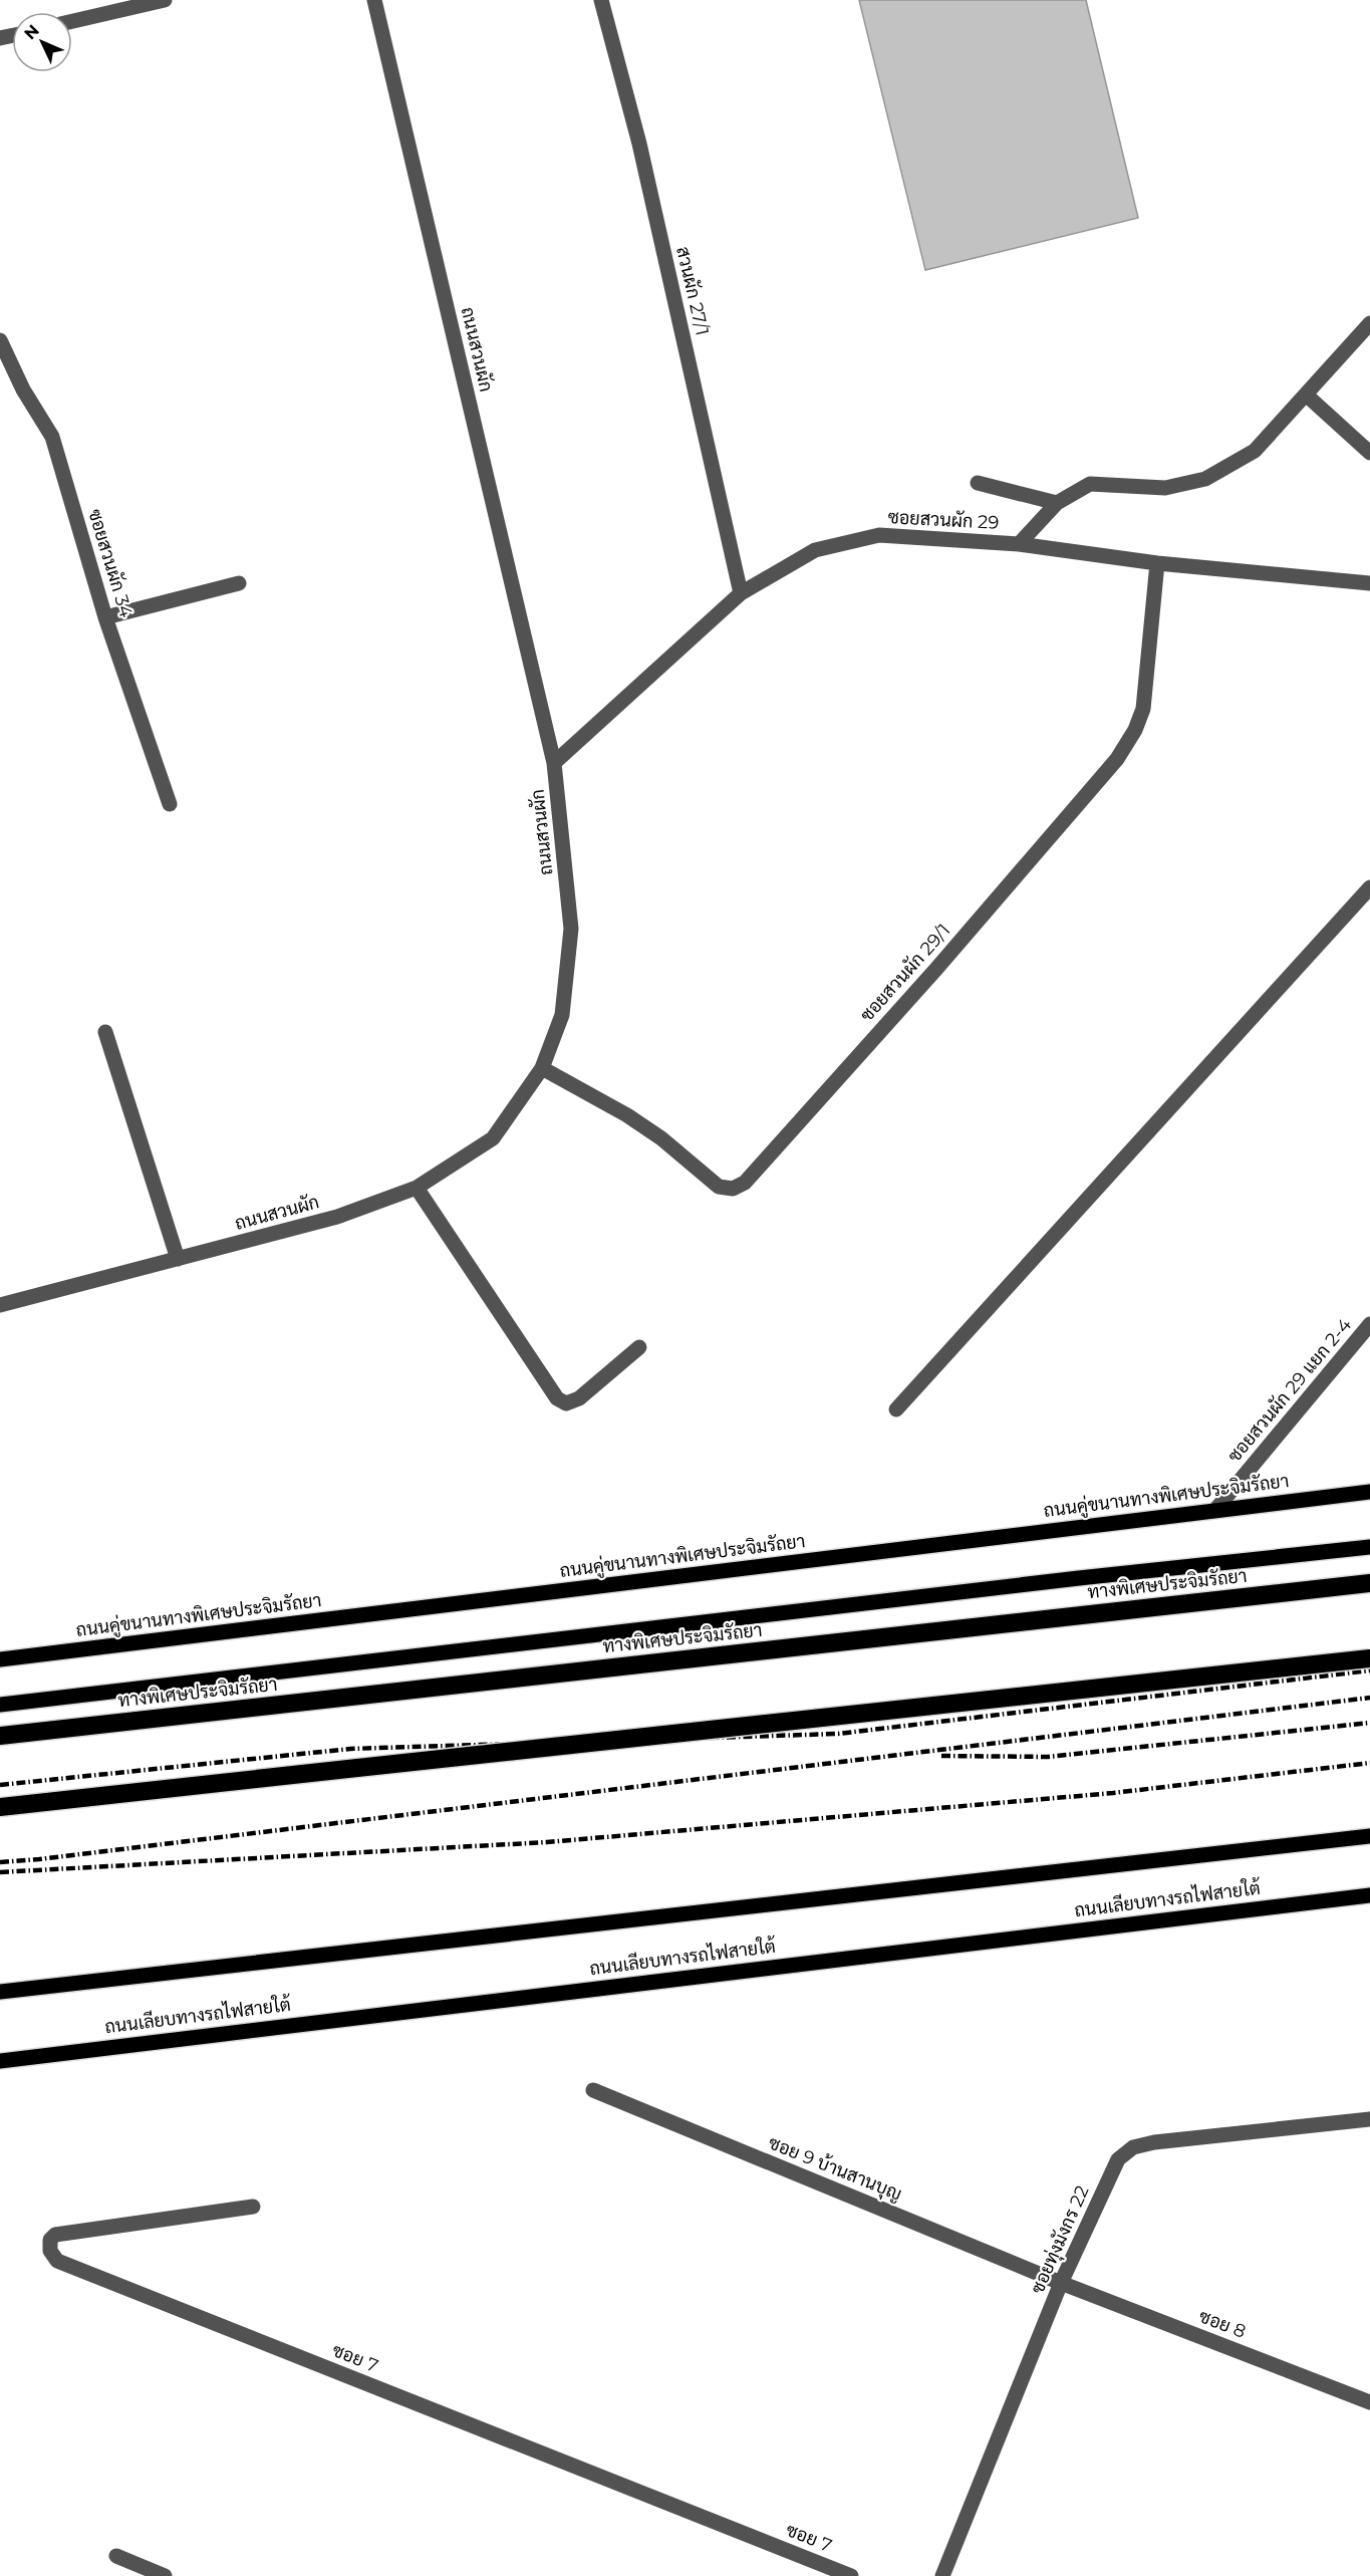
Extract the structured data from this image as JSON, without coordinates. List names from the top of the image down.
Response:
{
  "streets": {
    "highway": ["ทางพิเศษประจิมรัถยา"],
    "main road": ["ถนนคู่ขนานทางพิเศษประจิมรัถยา", "ถนนเลียบทางรถไฟสายใต้"],
    "street": [
      "สวนผัก 27/1",
      "ถนนสวนผัก",
      "ซอยสวนผัก 29",
      "ซอยสวนผัก 34",
      "ซอยสวนผัก 29/1",
      "ซอยสวนผัก 29 แยก 2-4",
      "ซอย 9 บ้านสานบุญ",
      "ซอยทุ่งมังกร 22",
      "ซอย 8",
      "ซอย 7"
    ]
  },
  "crossings": [
    ["สวนผัก 27/1", "ซอยสวนผัก 29"],
    ["ถนนสวนผัก", "ซอยสวนผัก 29"],
    ["ถนนสวนผัก", "ซอยสวนผัก 29/1"],
    ["ซอยสวนผัก 29", "ซอยสวนผัก 29/1"],
    ["ซอยสวนผัก 29 แยก 2-4", "ถนนคู่ขนานทางพิเศษประจิมรัถยา"],
    ["ซอย 9 บ้านสานบุญ", "ซอยทุ่งมังกร 22"],
    ["ซอย 9 บ้านสานบุญ", "ซอย 8"],
    ["ซอยทุ่งมังกร 22", "ซอย 8"]
  ],
  "north": "top left"
}
